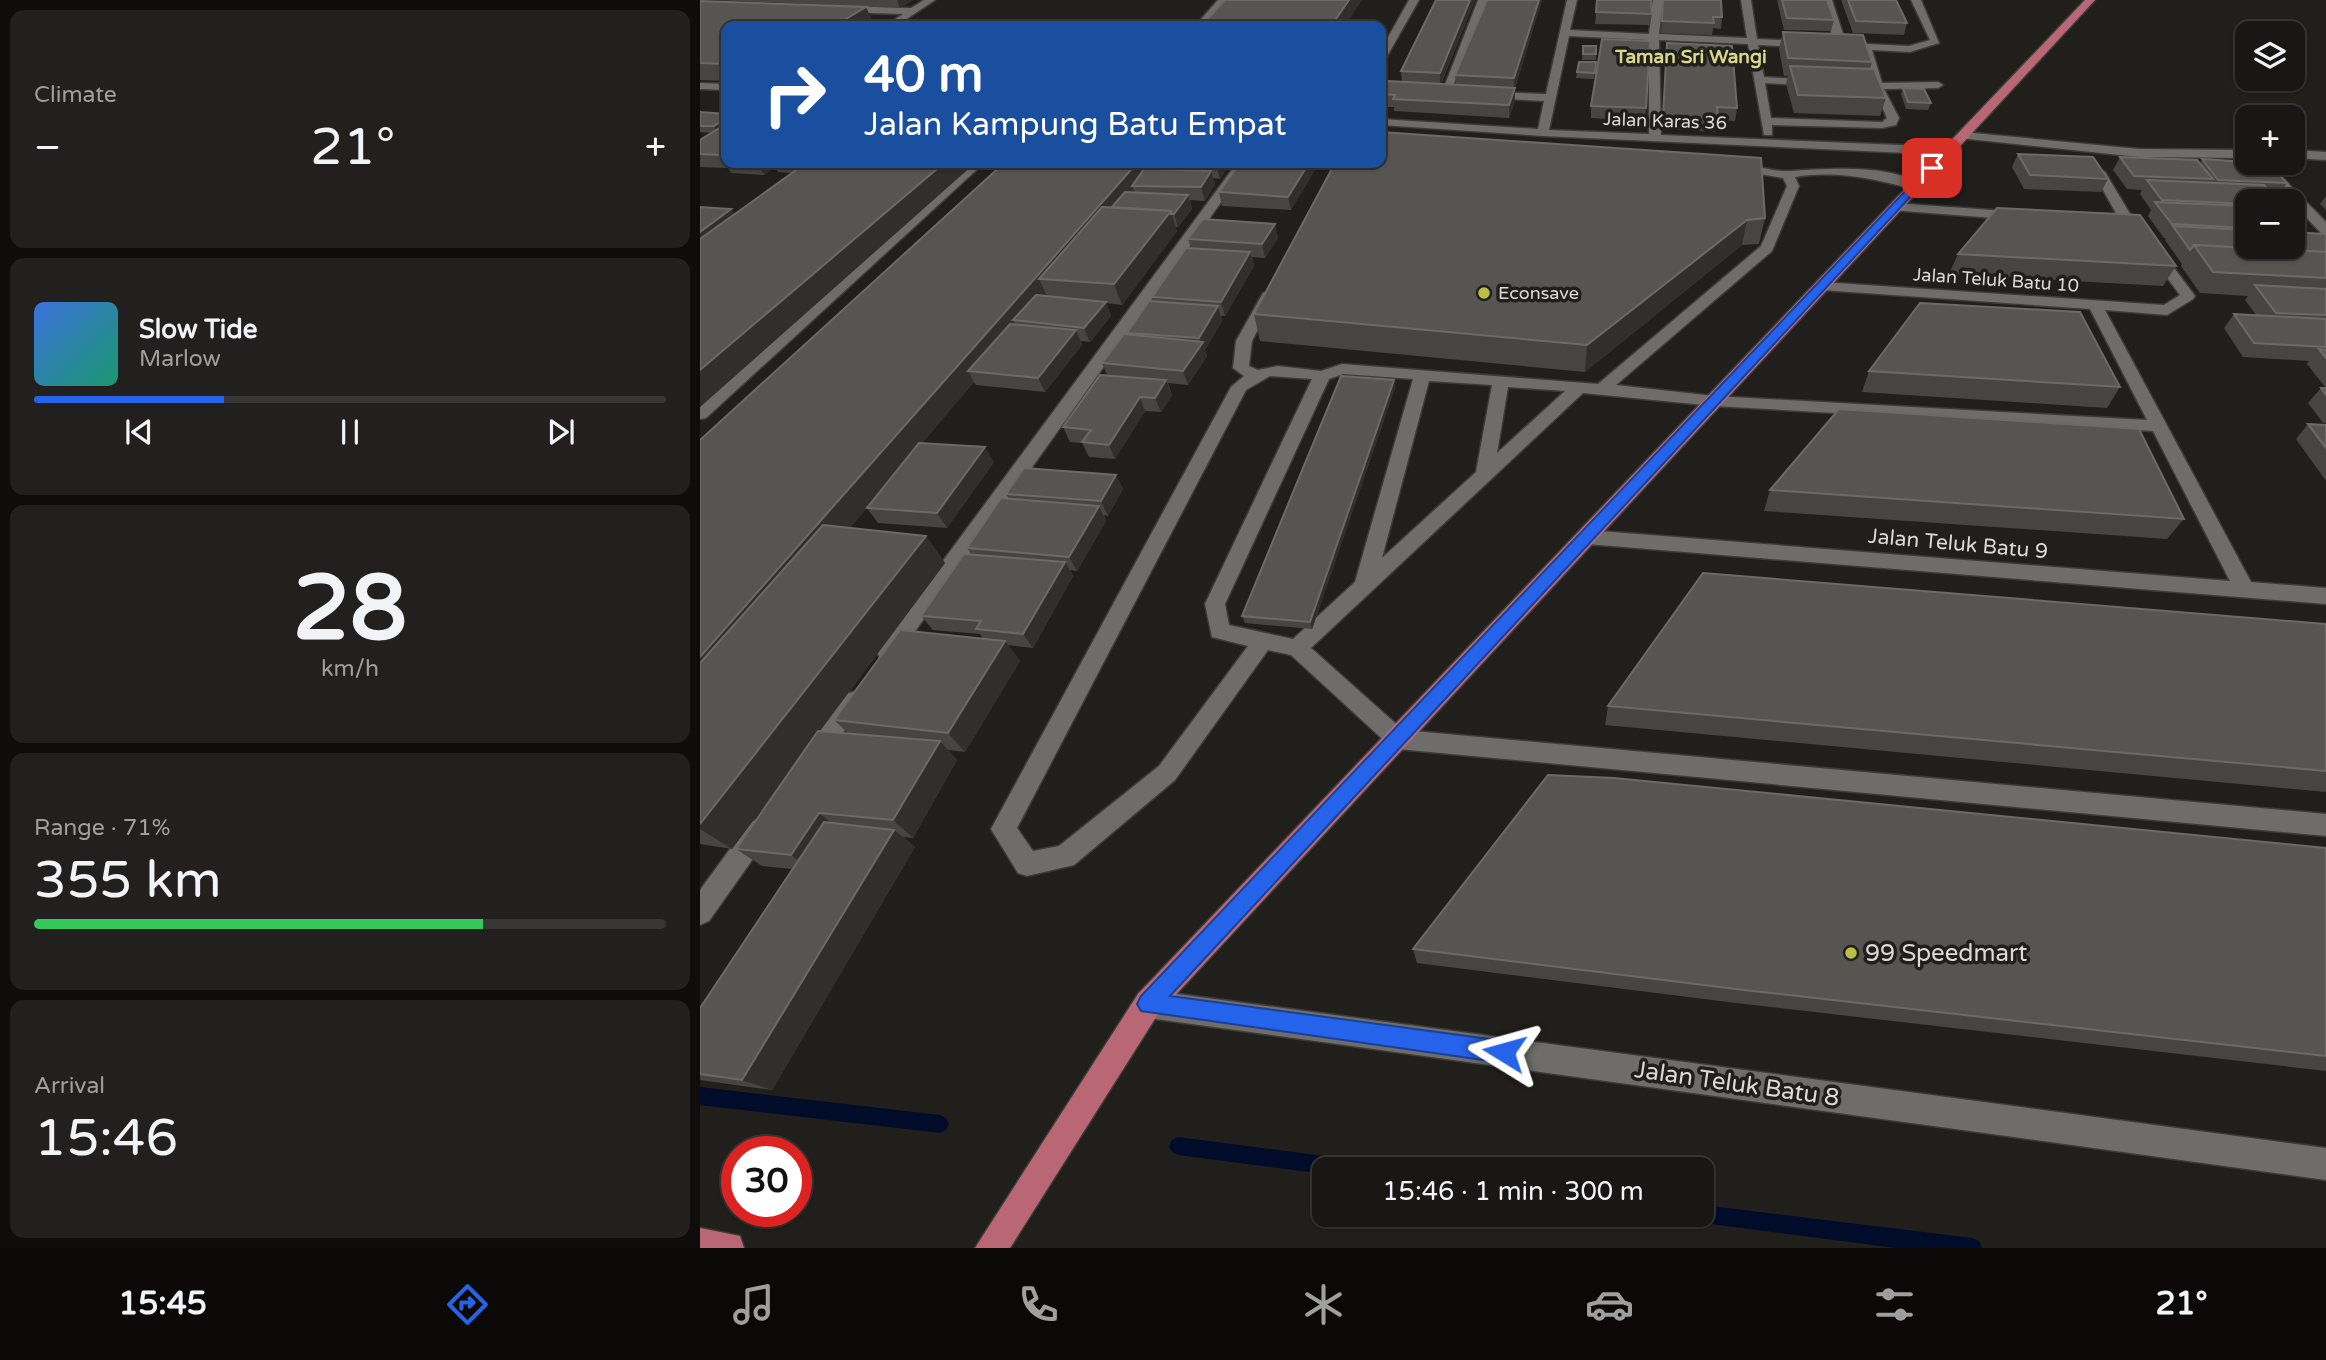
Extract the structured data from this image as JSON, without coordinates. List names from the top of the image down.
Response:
{
  "streets": {
    "street": [
      "Jalan Karas 36",
      "Jalan Teluk Batu 10",
      "Jalan Teluk Batu 9",
      "Jalan Teluk Batu 8"
    ]
  },
  "districts": ["Taman Sri Wangi"],
  "places": ["Econsave", "99 Speedmart"],
  "page": {
    "tile": [
      "Climate",
      ["28", "km/h"],
      ["Range · 71%", "355 km"],
      ["Arrival", "15:46"]
    ],
    "map_buttons": ["+", "−"],
    "turn": ["40 m", "Jalan Kampung Batu Empat"],
    "heat": ["−", "21°", "+"],
    "song": ["Slow Tide", "Marlow"],
    "limit": "30",
    "trip": "15:46 · 1 min · 300 m",
    "tabs": ["15:45", "21°"]
  }
}
